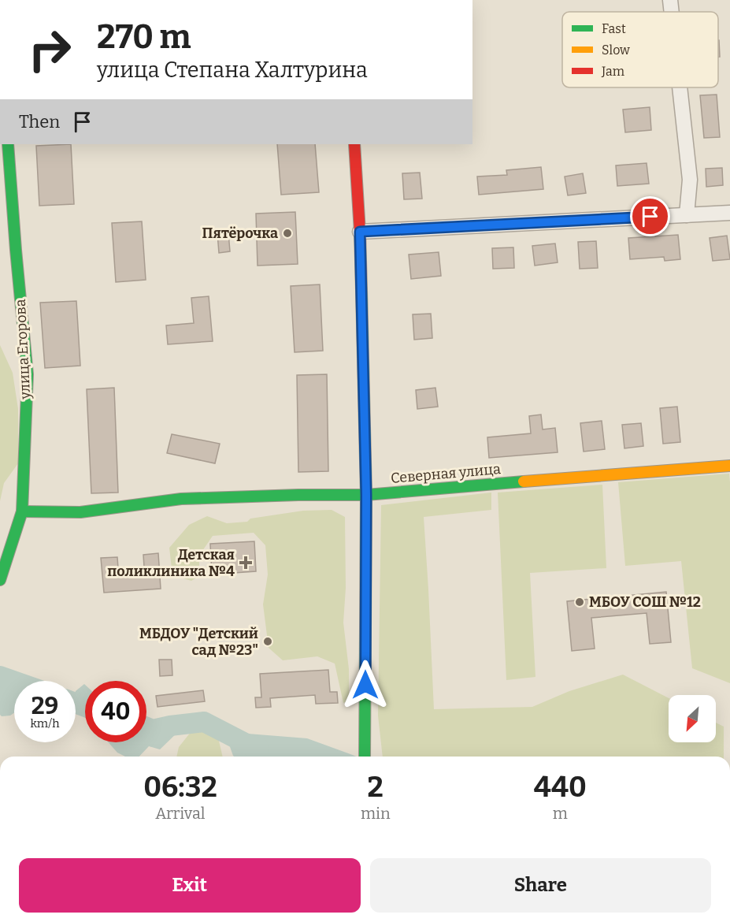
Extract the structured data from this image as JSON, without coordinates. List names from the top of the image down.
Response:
{
  "streets": {
    "street": ["улица Егорова", "Северная улица"]
  },
  "crossings": [
    ["улица Егорова", "Северная улица"]
  ],
  "places": {
    "other": ["Пятёрочка", "МБОУ СОШ №12", "МБДОУ \"Детский сад №23\""],
    "health": ["Детская поликлиника №4"]
  },
  "legend": ["Fast", "Slow", "Jam"],
  "north": "bottom left",
  "page": {
    "turn": ["270 m", "улица Степана Халтурина"],
    "then": "Then",
    "speed": "29 km/h",
    "limit": "40",
    "eta": [
      "06:32",
      "Arrival",
      "2",
      "min",
      "440",
      "m"
    ],
    "buttons": ["Exit", "Share"]
  }
}
